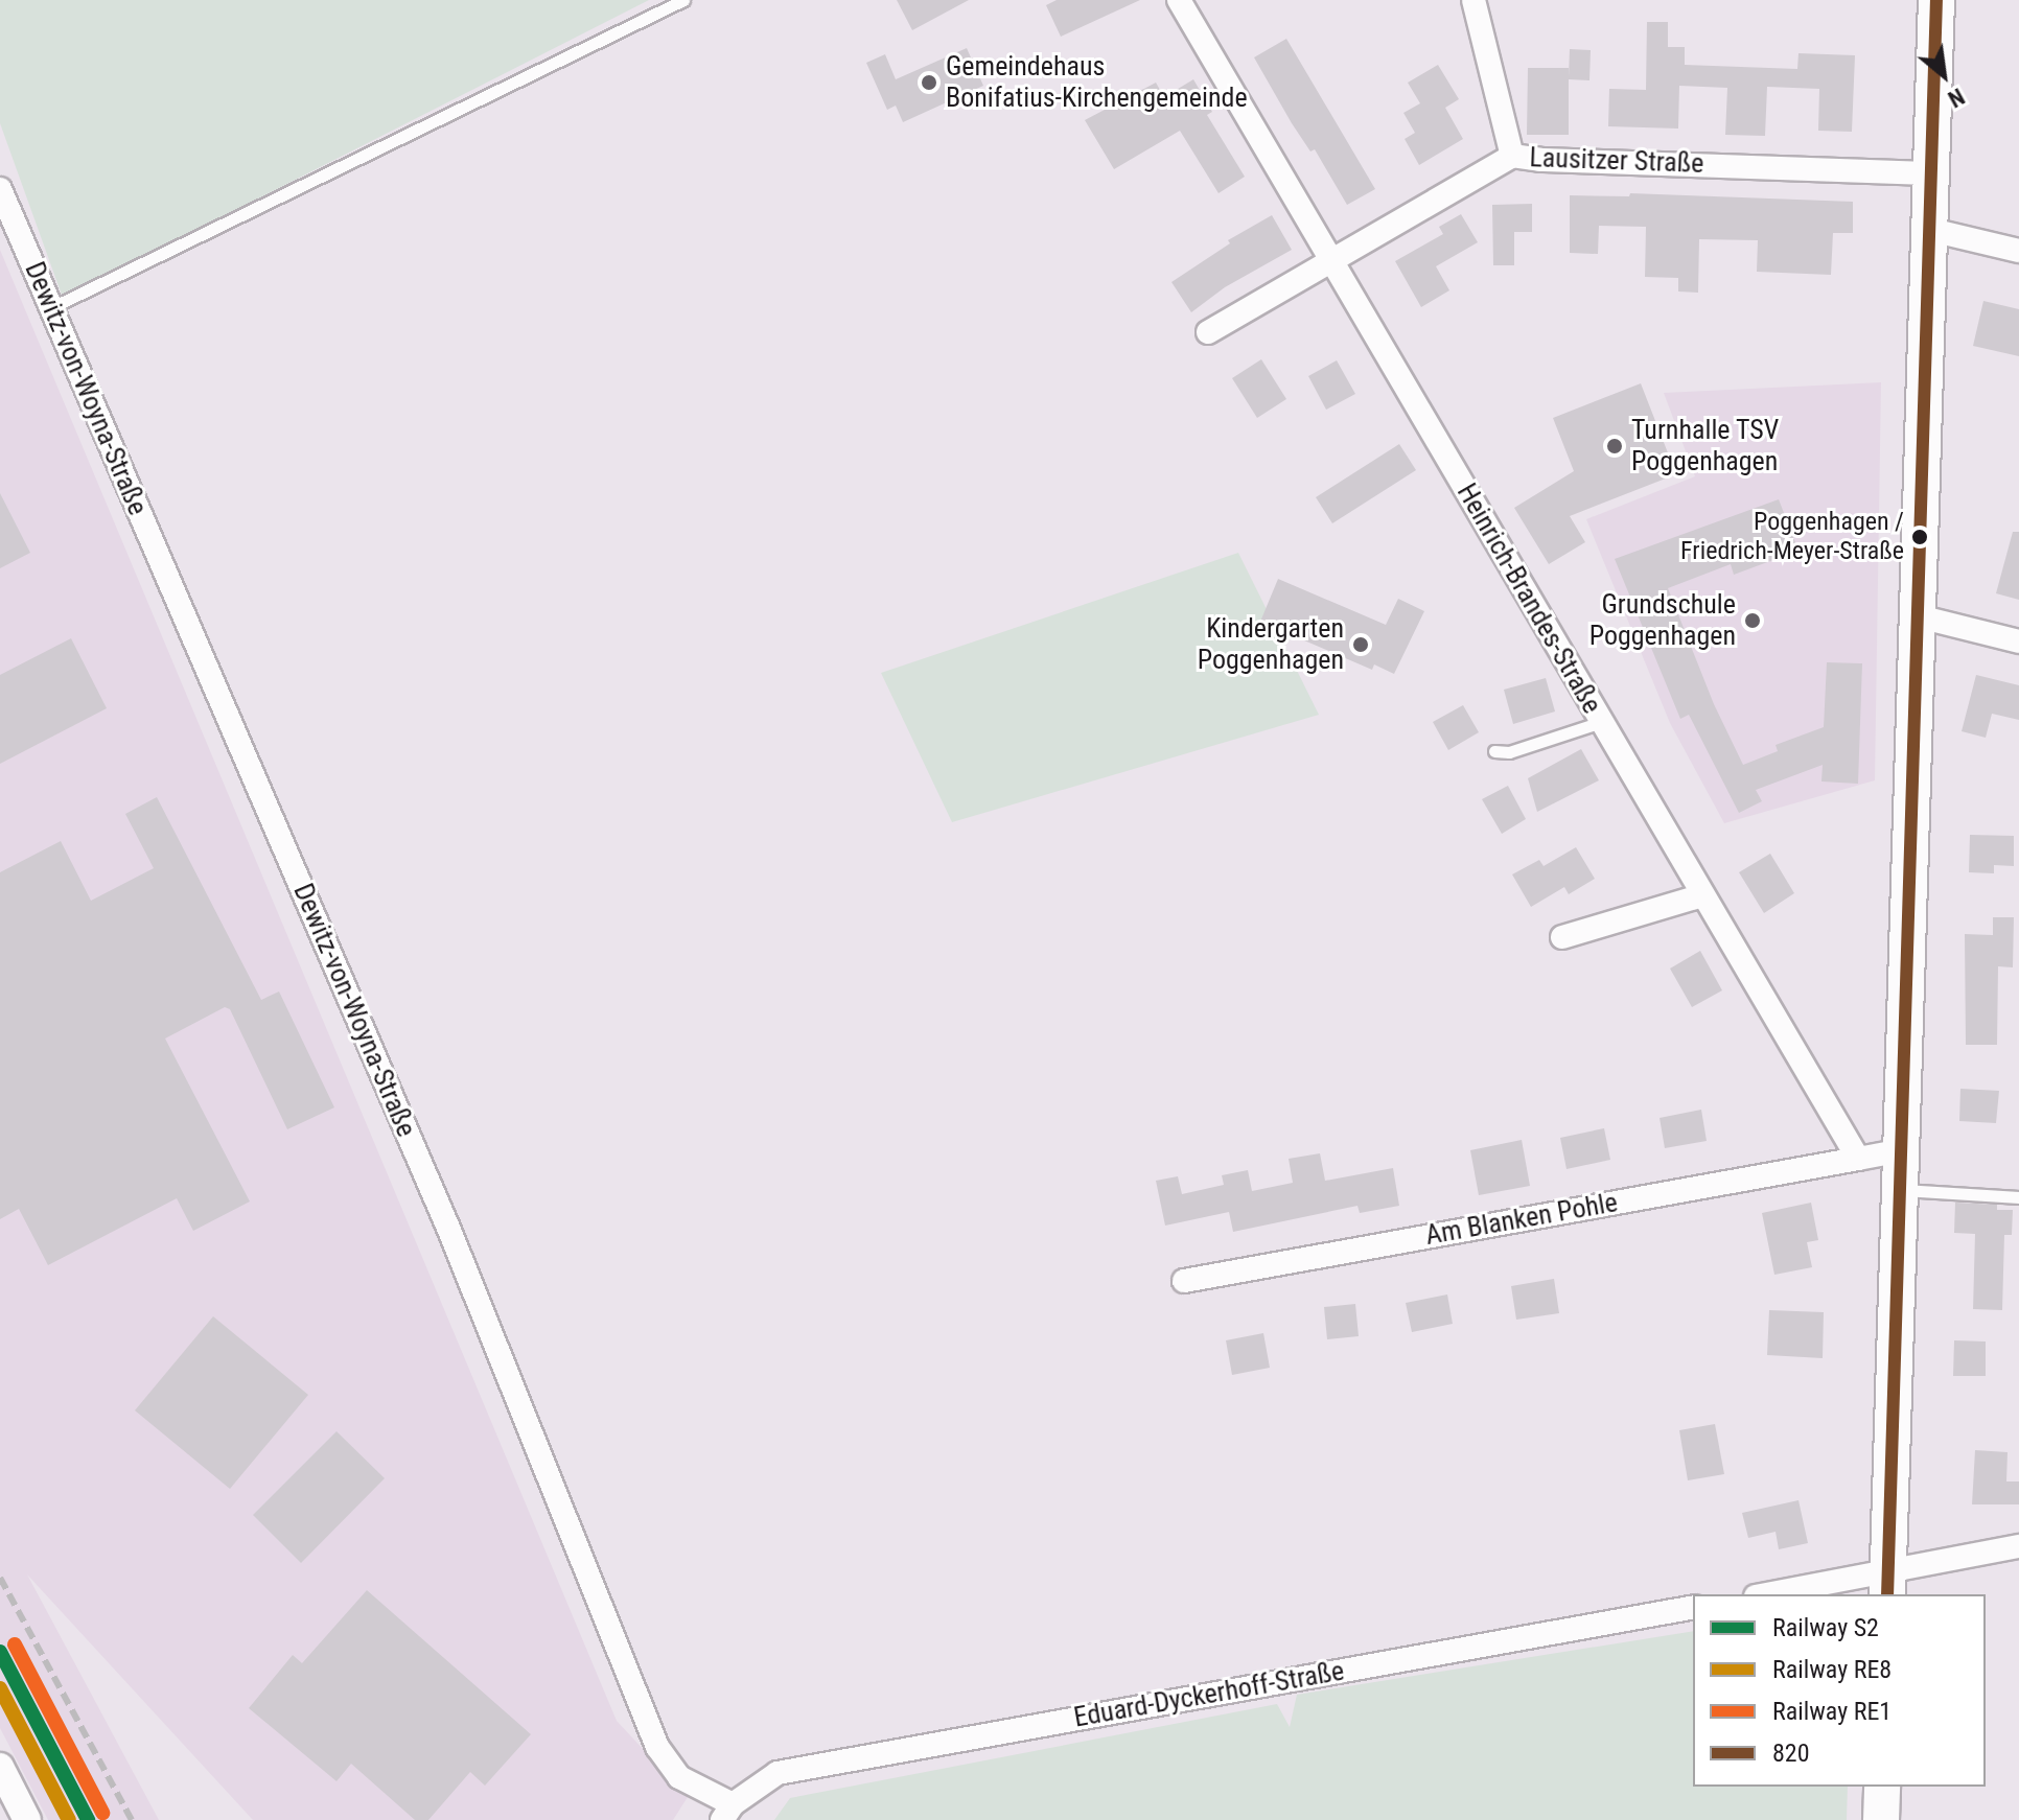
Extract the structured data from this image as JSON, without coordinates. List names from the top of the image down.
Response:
{
  "streets": {
    "street": [
      "Lausitzer Straße",
      "Dewitz-von-Woyna-Straße",
      "Heinrich-Brandes-Straße",
      "Am Blanken Pohle",
      "Eduard-Dyckerhoff-Straße"
    ]
  },
  "crossings": [
    ["Lausitzer Straße", "Heinrich-Brandes-Straße"],
    ["Dewitz-von-Woyna-Straße", "Eduard-Dyckerhoff-Straße"],
    ["Heinrich-Brandes-Straße", "Am Blanken Pohle"]
  ],
  "places": [
    "Gemeindehaus Bonifatius-Kirchengemeinde",
    "Turnhalle TSV Poggenhagen",
    "Poggenhagen / Friedrich-Meyer-Straße",
    "Grundschule Poggenhagen",
    "Kindergarten Poggenhagen"
  ],
  "lines": [
    "transit line 820",
    "rail line RE1",
    "rail line S2",
    "rail line RE8"
  ],
  "legend": [
    "Railway S2",
    "Railway RE8",
    "Railway RE1",
    "820"
  ],
  "north": "bottom right"
}
